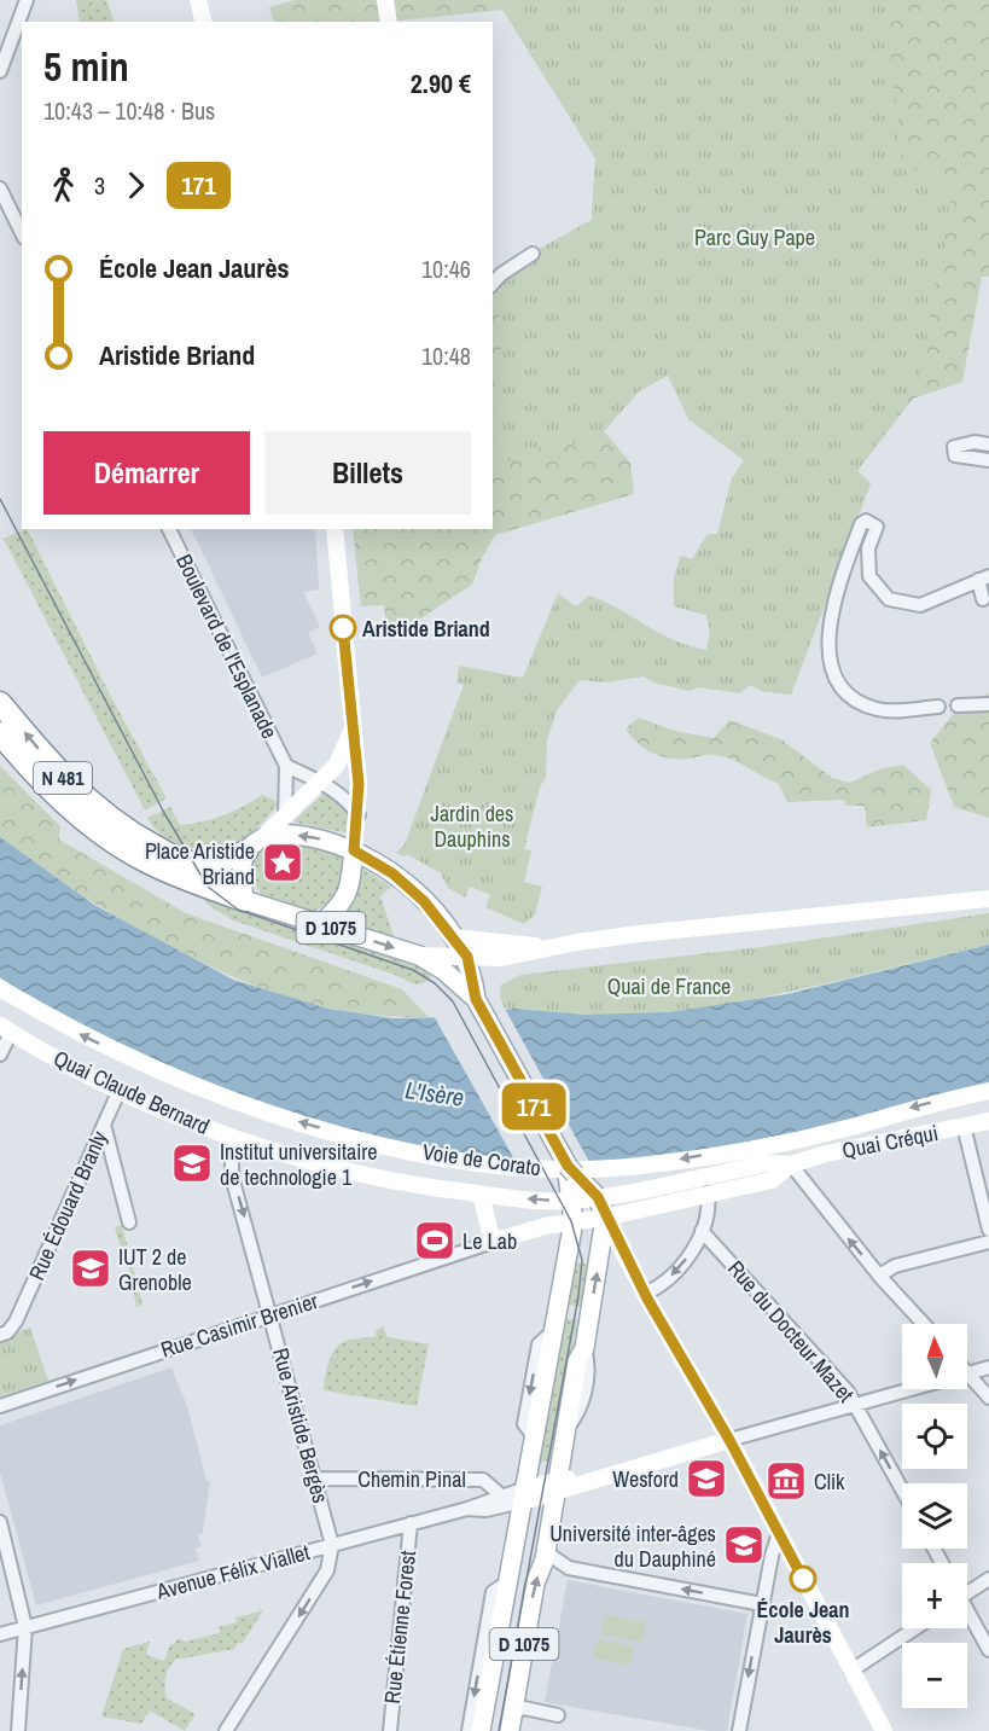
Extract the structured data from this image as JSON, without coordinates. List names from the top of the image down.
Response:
{
  "streets": {
    "highway": ["N 481"],
    "main road": ["D 1075"],
    "street": [
      "Boulevard de l'Esplanade",
      "Quai Claude Bernard",
      "Quai Créqui",
      "Voie de Corato",
      "Rue Édouard Branly",
      "Rue Casimir Brenier",
      "Rue du Docteur Mazet",
      "Rue Aristide Bergès",
      "Chemin Pinal",
      "Avenue Félix Viallet",
      "Rue Étienne Forest"
    ]
  },
  "crossings": [
    ["N 481", "D 1075"],
    ["D 1075", "Quai Claude Bernard"],
    ["D 1075", "Quai Créqui"],
    ["D 1075", "Avenue Félix Viallet"],
    ["Quai Claude Bernard", "Quai Créqui"],
    ["Quai Claude Bernard", "Rue Édouard Branly"],
    ["Quai Claude Bernard", "Rue Aristide Bergès"],
    ["Quai Créqui", "Rue Casimir Brenier"],
    ["Rue Casimir Brenier", "Rue Aristide Bergès"],
    ["Rue du Docteur Mazet", "Avenue Félix Viallet"],
    ["Rue Aristide Bergès", "Chemin Pinal"],
    ["Rue Aristide Bergès", "Avenue Félix Viallet"],
    ["Chemin Pinal", "Avenue Félix Viallet"],
    ["Avenue Félix Viallet", "Rue Étienne Forest"]
  ],
  "one_way": ["Voie de Corato", "Rue Casimir Brenier", "Rue Aristide Bergès"],
  "water": ["L'Isère"],
  "parks": ["Parc Guy Pape", "Jardin des Dauphins", "Quai de France"],
  "places": {
    "other": ["Aristide Briand", "École Jean Jaurès"],
    "place": ["Place Aristide Briand"],
    "school or university": [
      "Institut universitaire de technologie 1",
      "IUT 2 de Grenoble",
      "Wesford",
      "Université inter-âges du Dauphiné"
    ],
    "sports": ["Le Lab"],
    "museum": ["Clik"]
  },
  "lines": ["bus line 171"],
  "north": "top",
  "page": {
    "on_map": "171",
    "heading": ["5 min", "10:43 – 10:48 · Bus", "2.90 €"],
    "legs": ["3", "171"],
    "list": [
      {
        "name": "École Jean Jaurès",
        "value": "10:46"
      },
      {
        "name": "Aristide Briand",
        "value": "10:48"
      }
    ],
    "buttons": ["Démarrer", "Billets"],
    "map_buttons": ["+", "−"]
  }
}
